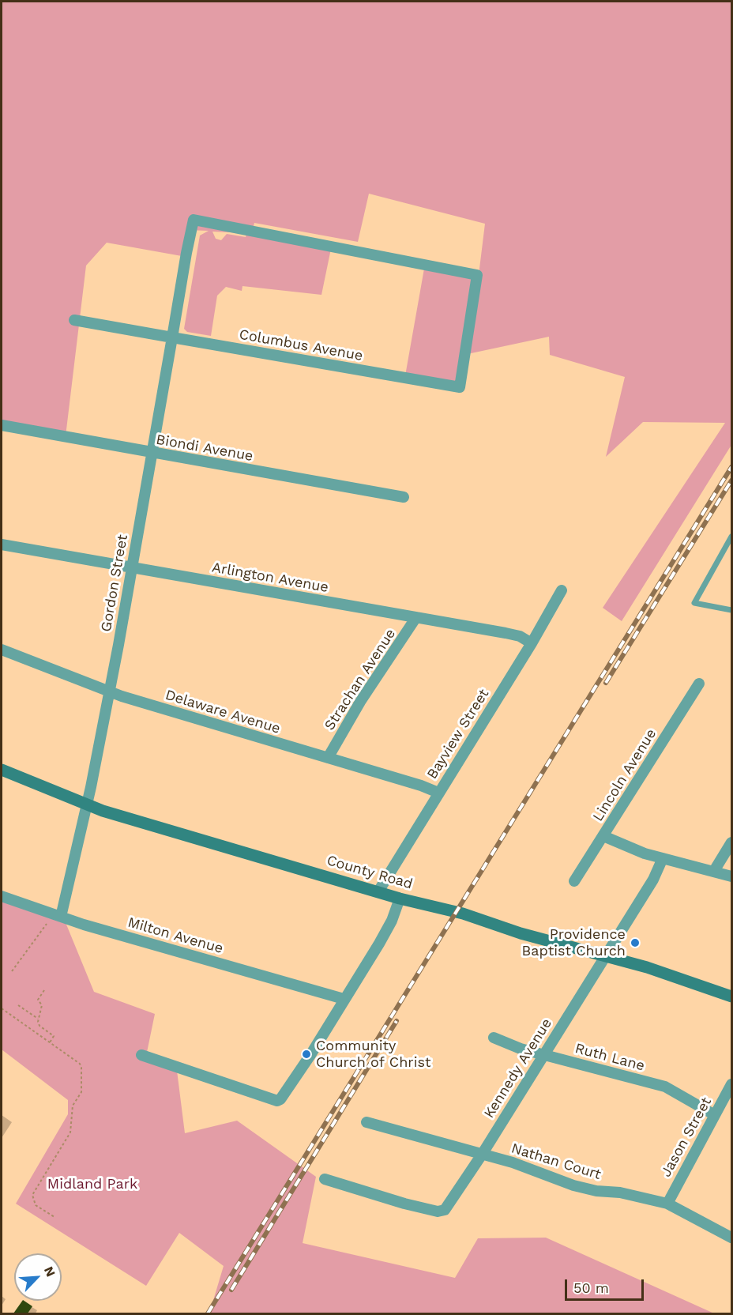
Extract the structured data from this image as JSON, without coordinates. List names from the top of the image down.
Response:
{
  "streets": {
    "street": [
      "Columbus Avenue",
      "Biondi Avenue",
      "Arlington Avenue",
      "Gordon Street",
      "Strachan Avenue",
      "Delaware Avenue",
      "Bayview Street",
      "Lincoln Avenue",
      "County Road",
      "Milton Avenue",
      "Ruth Lane",
      "Kennedy Avenue",
      "Jason Street",
      "Nathan Court"
    ]
  },
  "crossings": [
    ["Columbus Avenue", "Gordon Street"],
    ["Biondi Avenue", "Gordon Street"],
    ["Arlington Avenue", "Gordon Street"],
    ["Arlington Avenue", "Strachan Avenue"],
    ["Arlington Avenue", "Bayview Street"],
    ["Gordon Street", "Delaware Avenue"],
    ["Gordon Street", "County Road"],
    ["Gordon Street", "Milton Avenue"],
    ["Strachan Avenue", "Delaware Avenue"],
    ["Delaware Avenue", "Bayview Street"],
    ["Bayview Street", "County Road"],
    ["County Road", "Kennedy Avenue"],
    ["Ruth Lane", "Kennedy Avenue"],
    ["Ruth Lane", "Jason Street"],
    ["Kennedy Avenue", "Nathan Court"],
    ["Jason Street", "Nathan Court"]
  ],
  "parks": ["Midland Park"],
  "places": ["Providence Baptist Church", "Community Church of Christ"],
  "scale_bar": "50 m",
  "north": "top right"
}
